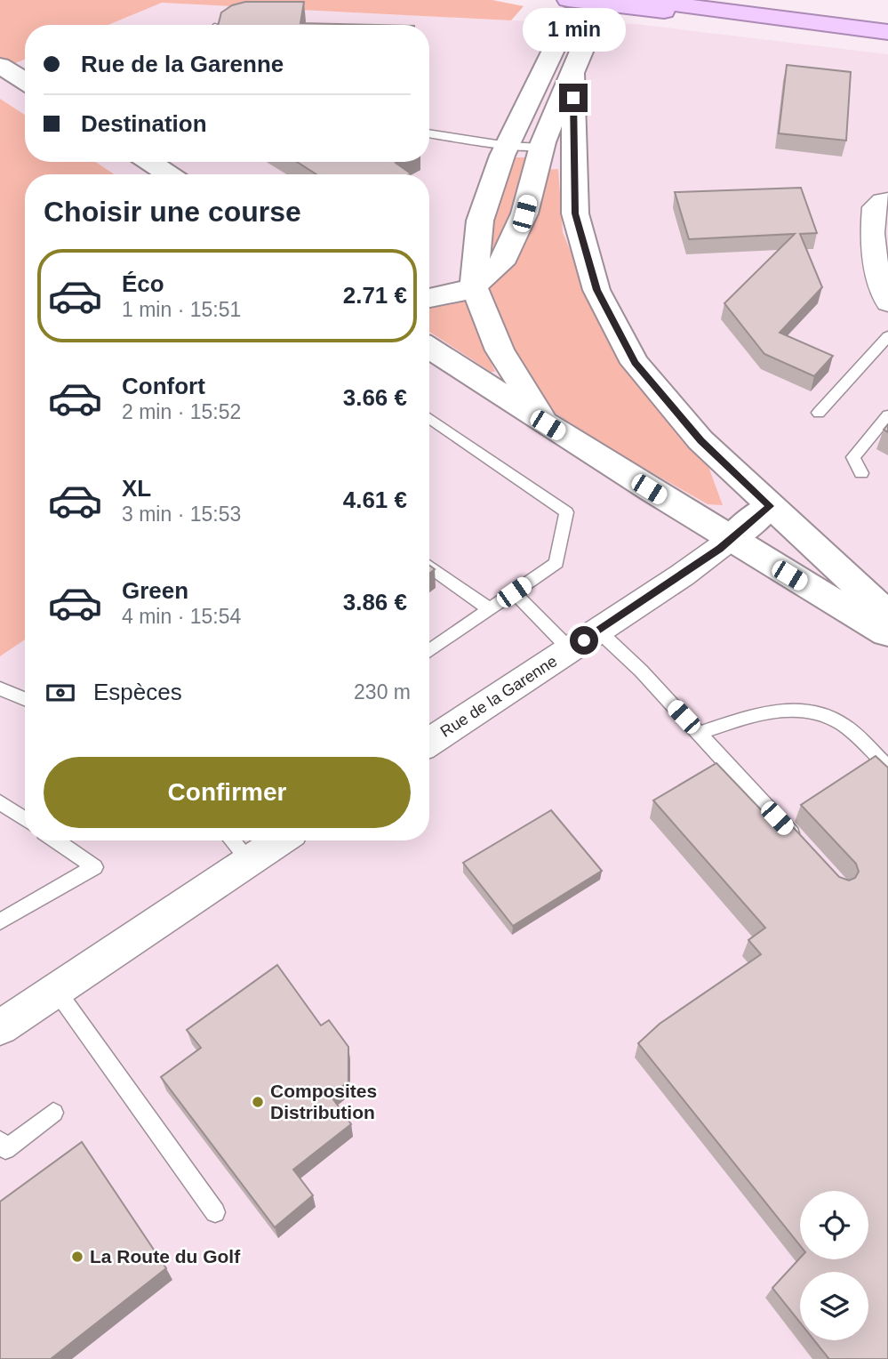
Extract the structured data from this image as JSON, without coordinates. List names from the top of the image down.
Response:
{
  "streets": {
    "street": ["Rue de la Garenne"]
  },
  "places": ["Composites Distribution", "La Route du Golf"],
  "page": {
    "bubble": "1 min",
    "banner": ["Rue de la Garenne", "Destination"],
    "heading": "Choisir une course",
    "list": [
      {
        "name": "Éco",
        "note": "1 min · 15:51",
        "value": "2.71 €"
      },
      {
        "name": "Confort",
        "note": "2 min · 15:52",
        "value": "3.66 €"
      },
      {
        "name": "XL",
        "note": "3 min · 15:53",
        "value": "4.61 €"
      },
      {
        "name": "Green",
        "note": "4 min · 15:54",
        "value": "3.86 €"
      }
    ],
    "pay": ["Espèces", "230 m"],
    "buttons": "Confirmer"
  }
}
